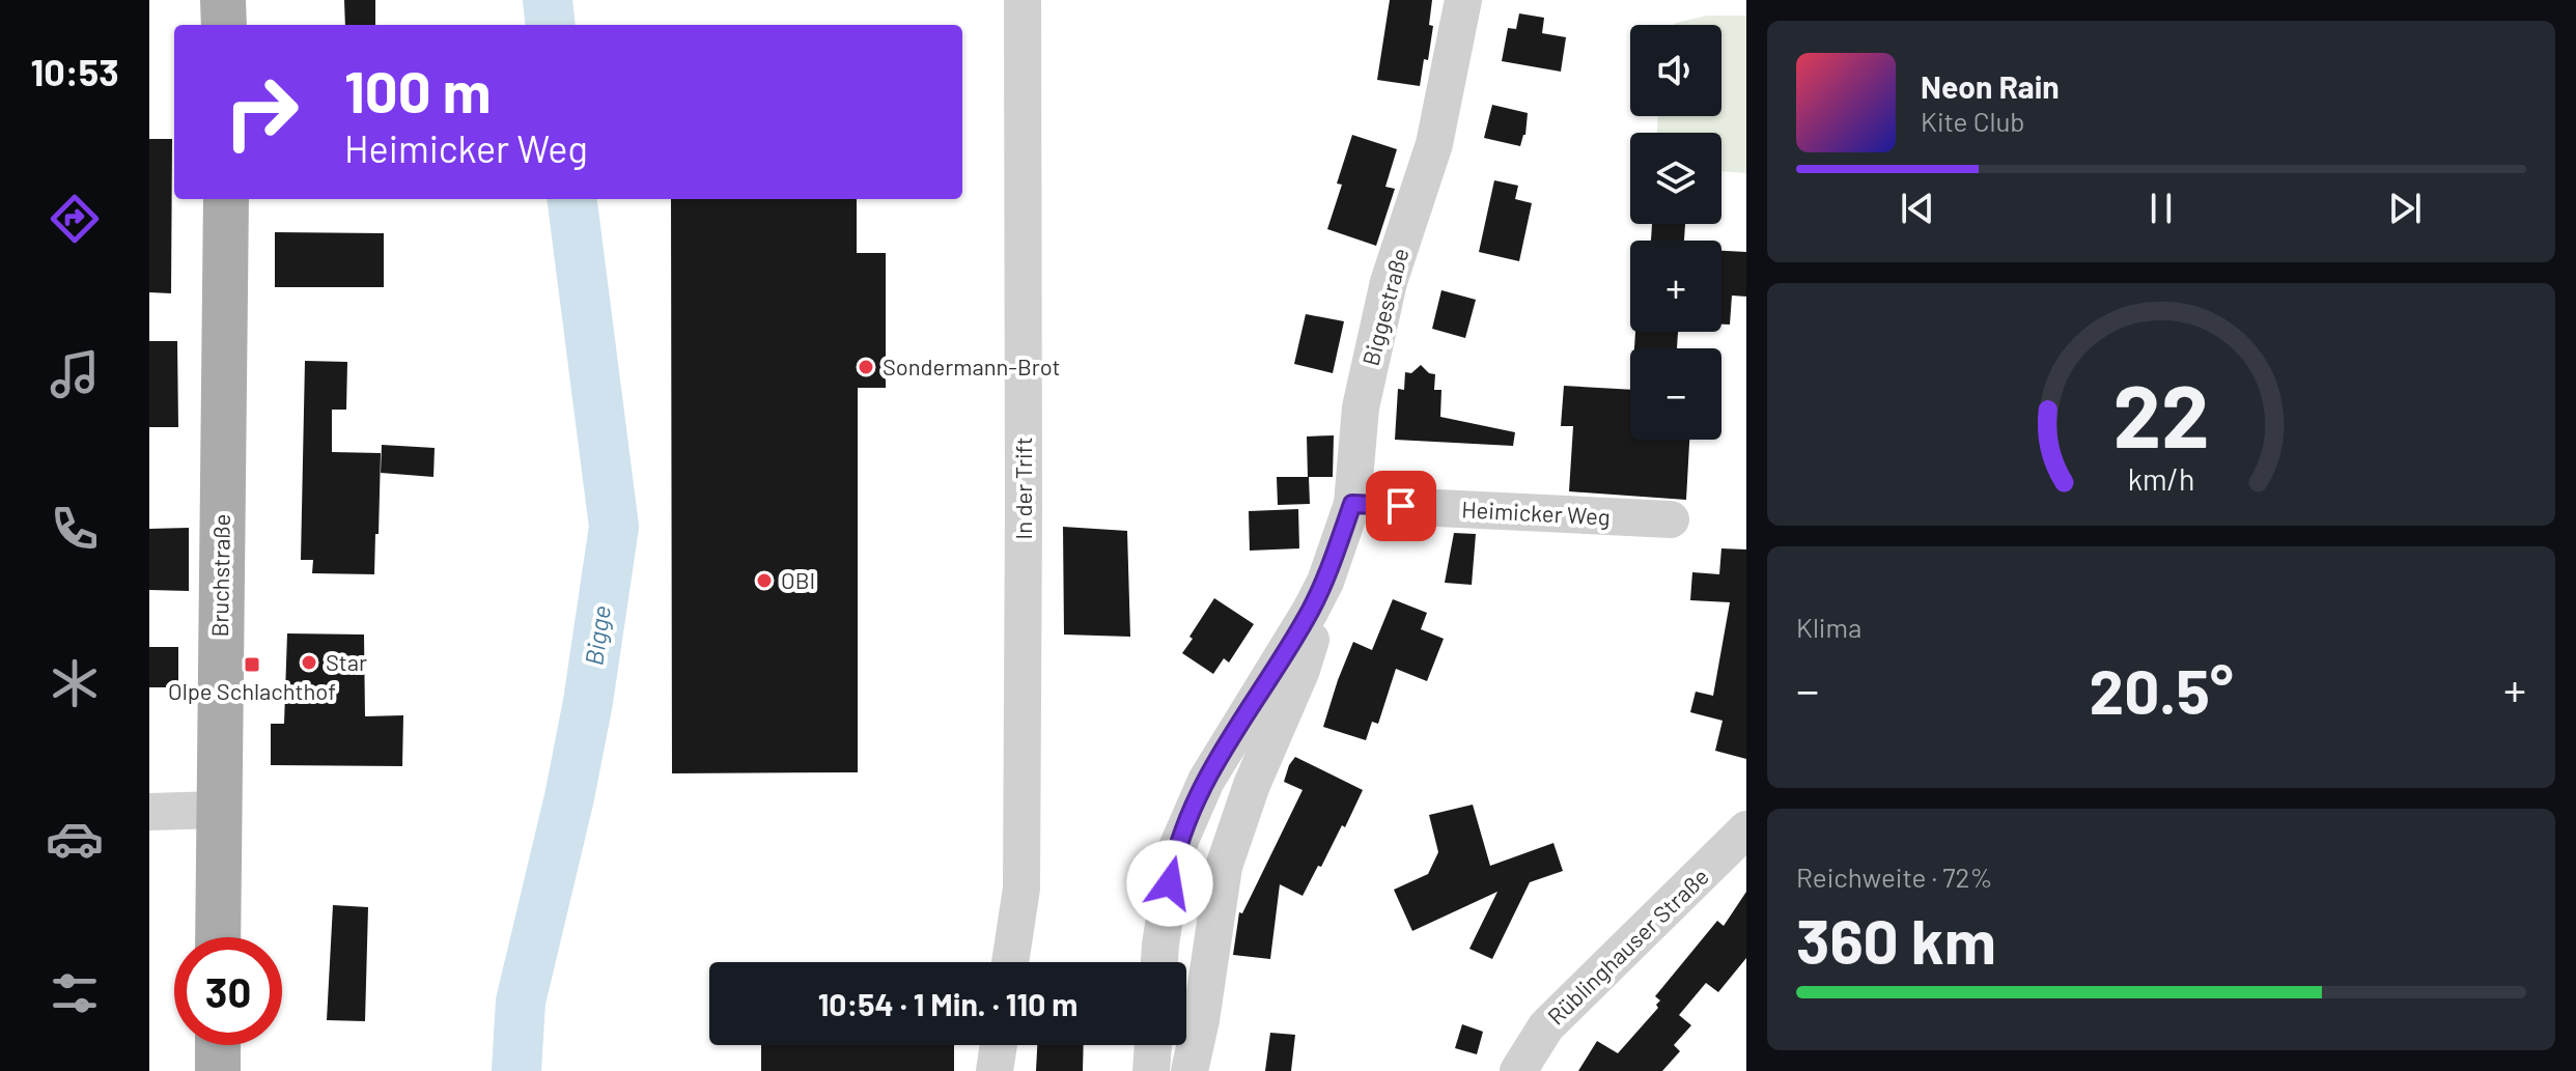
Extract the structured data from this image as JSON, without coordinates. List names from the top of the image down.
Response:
{
  "streets": {
    "main road": ["Bruchstraße"],
    "street": [
      "Biggestraße",
      "In der Trift",
      "Heimicker Weg",
      "Rüblinghauser Straße"
    ]
  },
  "crossings": [
    ["Biggestraße", "Heimicker Weg"]
  ],
  "water": ["Bigge"],
  "places": {
    "other": ["Sondermann-Brot", "OBI", "Star"],
    "transit": ["Olpe Schlachthof"]
  },
  "page": {
    "tabs": "10:53",
    "map_buttons": ["+", "−"],
    "turn": ["100 m", "Heimicker Weg"],
    "song": ["Neon Rain", "Kite Club"],
    "tile": [
      "Klima",
      ["Reichweite · 72%", "360 km"]
    ],
    "heat": ["−", "20.5°", "+"],
    "limit": "30",
    "trip": "10:54 · 1 Min. · 110 m",
    "gauge": ["22", "km/h"]
  }
}
